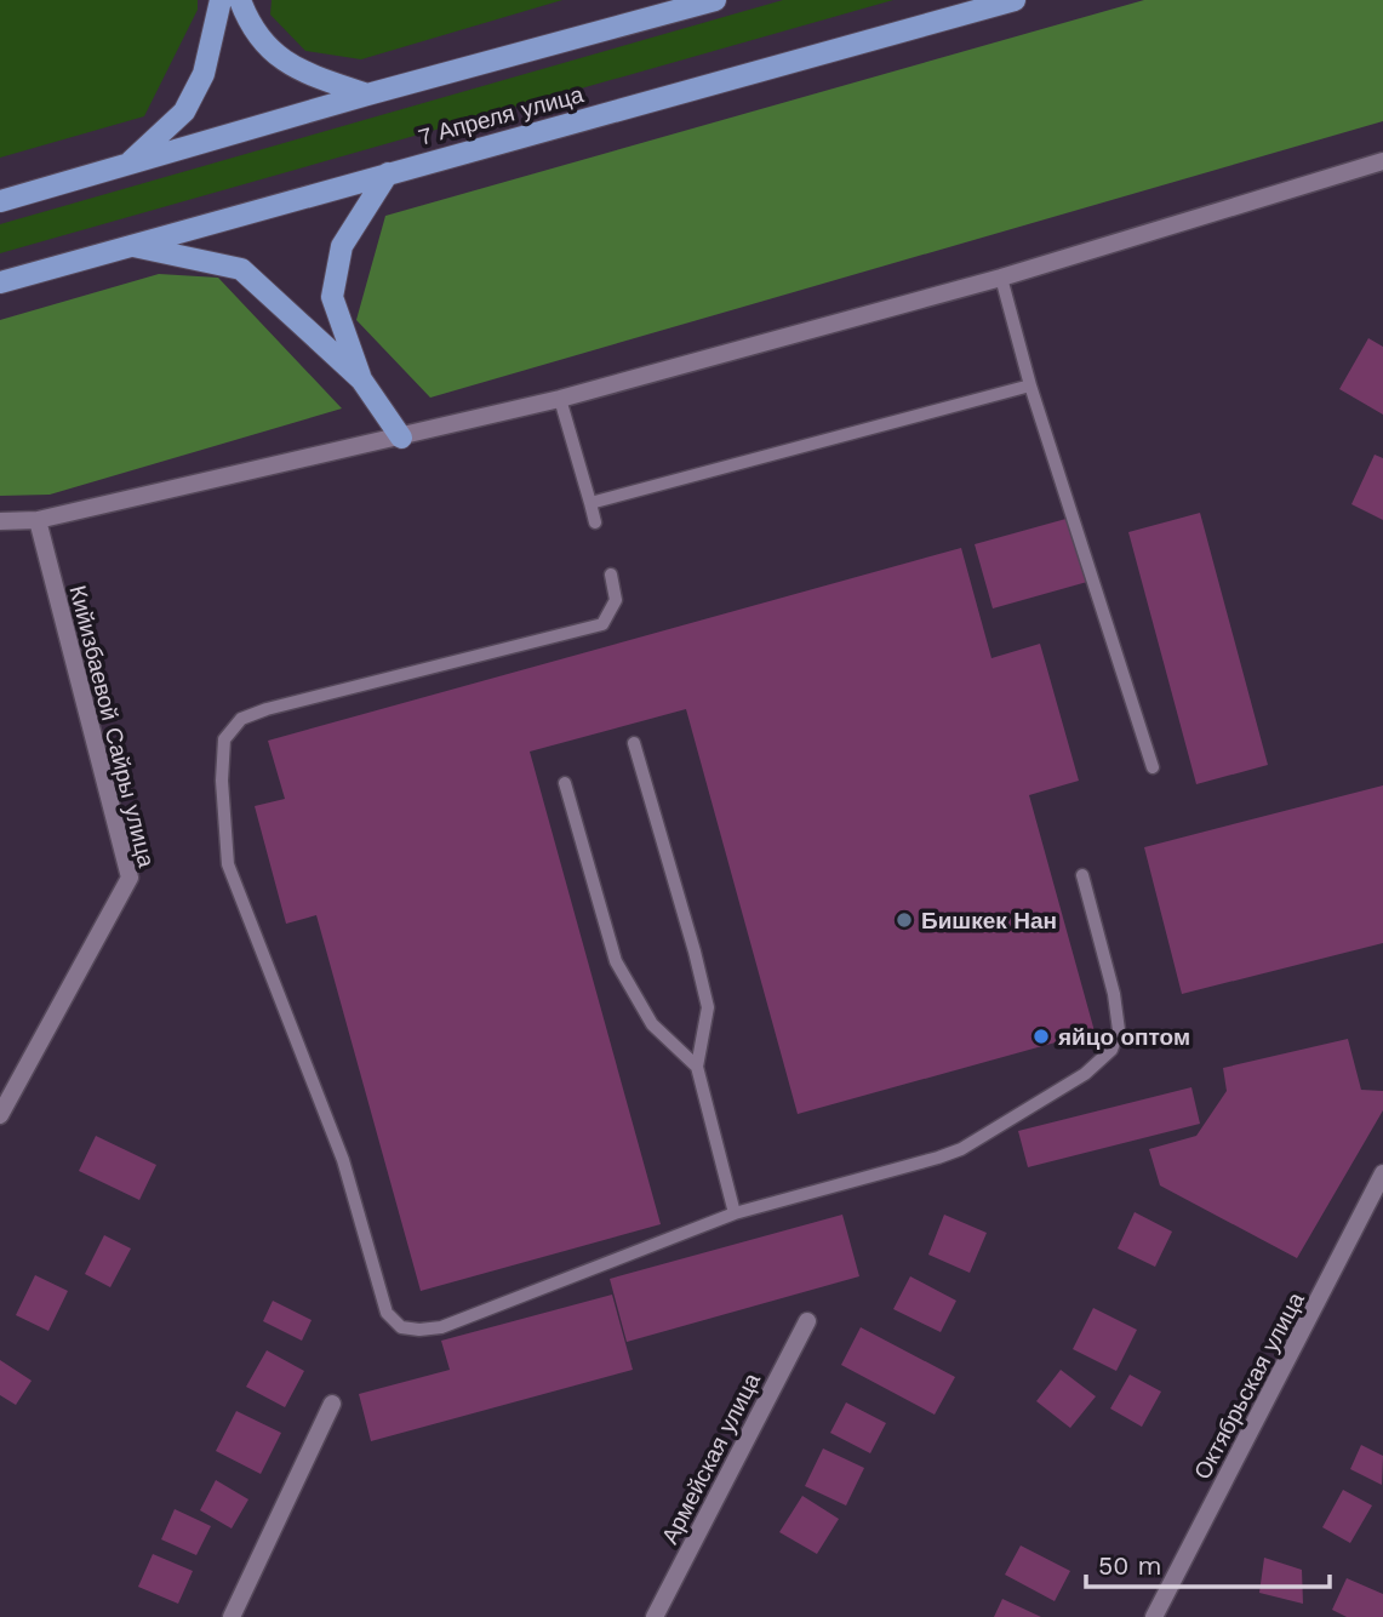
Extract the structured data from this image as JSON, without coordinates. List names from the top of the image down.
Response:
{
  "streets": {
    "main road": ["7 Апреля улица"],
    "street": ["Кийизбаевой Сайры улица", "Октябрьская улица", "Армейская улица"]
  },
  "places": ["Бишкек Нан", "яйцо оптом"],
  "scale_bar": "50 m"
}
